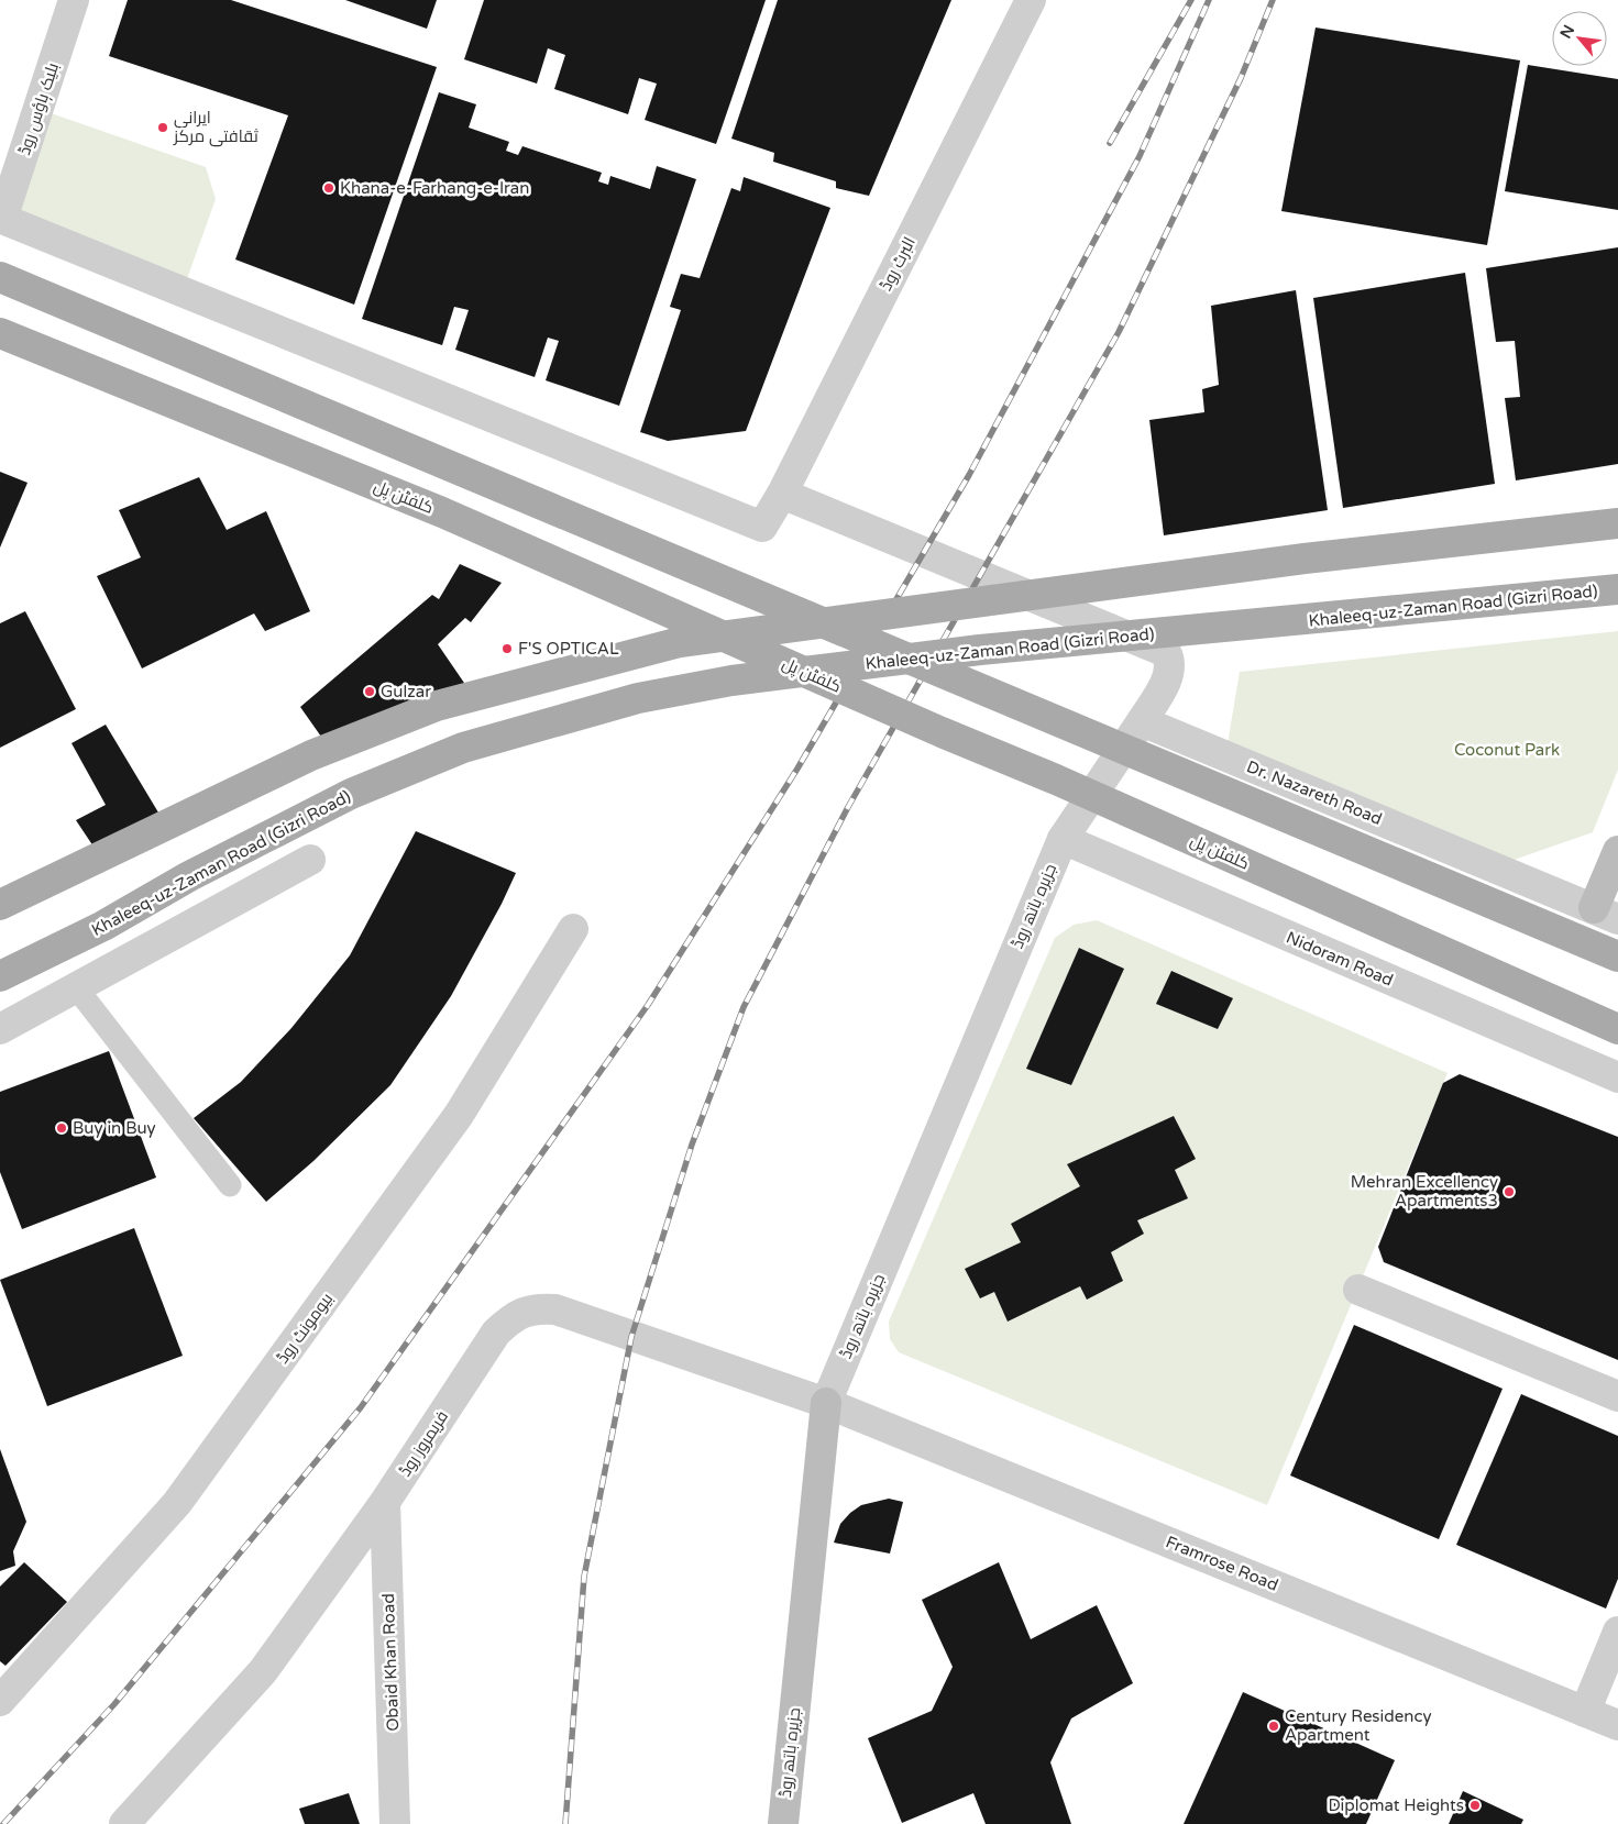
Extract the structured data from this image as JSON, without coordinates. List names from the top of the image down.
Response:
{
  "streets": {
    "main road": ["کلفٹن پل", "Khaleeq-uz-Zaman Road (Gizri Road)"],
    "street": [
      "بلیک ہاؤس روڈ",
      "البرٹ روڈ",
      "Dr. Nazareth Road",
      "جزیرہ باتھ روڈ",
      "Nidoram Road",
      "بیومونٹ روڈ",
      "فریمروز روڈ",
      "Framrose Road",
      "Obaid Khan Road"
    ]
  },
  "crossings": [
    ["بلیک ہاؤس روڈ", "البرٹ روڈ"],
    ["جزیرہ باتھ روڈ", "Nidoram Road"],
    ["جزیرہ باتھ روڈ", "فریمروز روڈ"],
    ["جزیرہ باتھ روڈ", "Framrose Road"],
    ["فریمروز روڈ", "Framrose Road"],
    ["فریمروز روڈ", "Obaid Khan Road"]
  ],
  "parks": ["Coconut Park"],
  "places": [
    "ایرانی ثقافتی مرکز",
    "Khana-e-Farhang-e-Iran",
    "F'S OPTICAL",
    "Gulzar",
    "Buy in Buy",
    "Mehran Excellency Apartments3",
    "Century Residency Apartment",
    "Diplomat Heights"
  ],
  "north": "top left"
}
